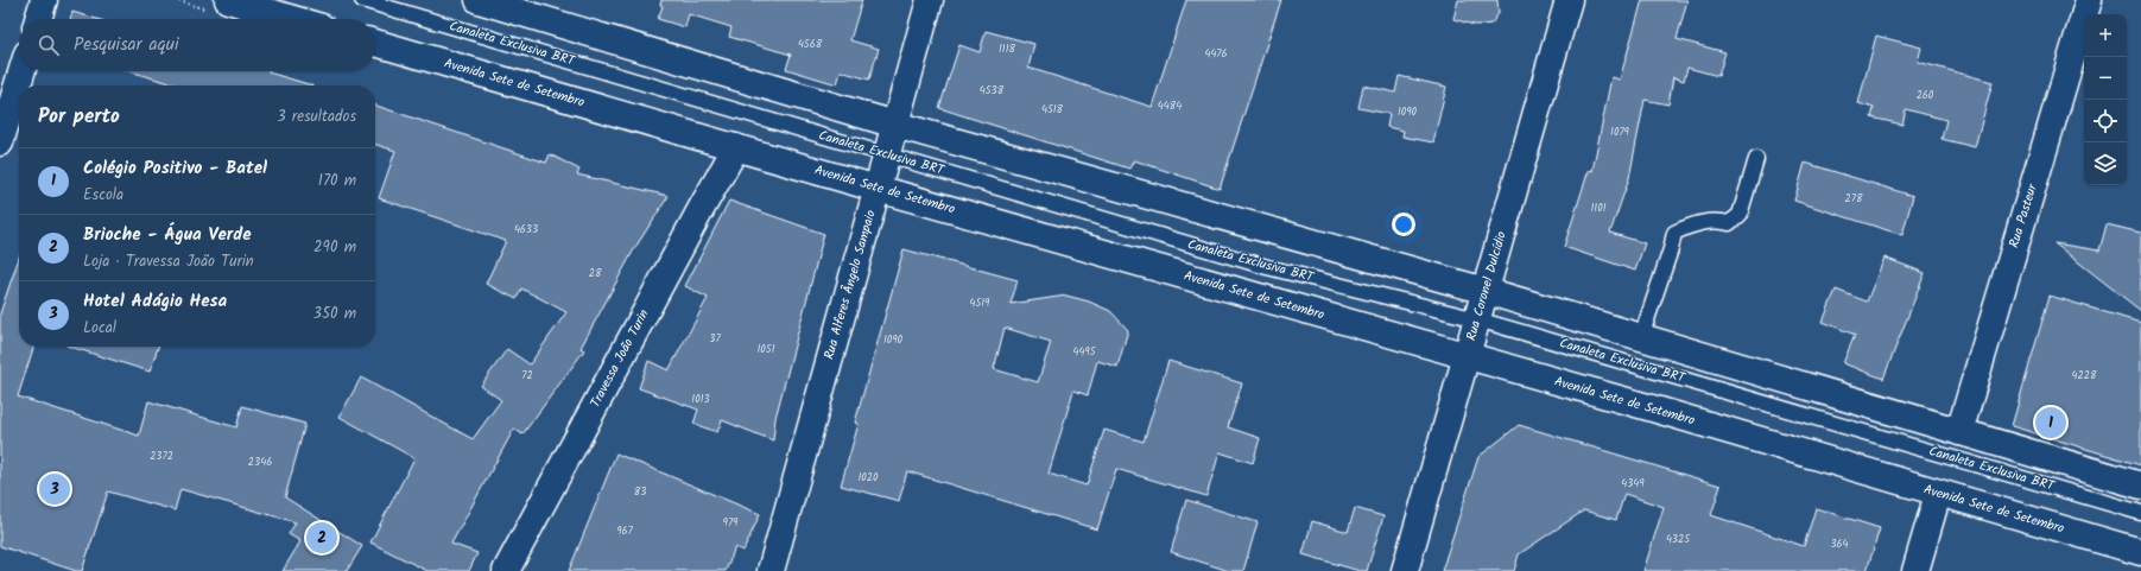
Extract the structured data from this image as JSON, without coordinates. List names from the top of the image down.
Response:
{
  "streets": {
    "main road": [
      "Avenida Sete de Setembro",
      "Rua Pasteur",
      "Rua Alferes Ângelo Sampaio",
      "Rua Coronel Dulcídio",
      "Travessa João Turin"
    ],
    "lane": ["Canaleta Exclusiva BRT"]
  },
  "crossings": [
    ["Canaleta Exclusiva BRT", "Rua Alferes Ângelo Sampaio"],
    ["Canaleta Exclusiva BRT", "Rua Coronel Dulcídio"],
    ["Avenida Sete de Setembro", "Rua Alferes Ângelo Sampaio"],
    ["Avenida Sete de Setembro", "Rua Coronel Dulcídio"],
    ["Avenida Sete de Setembro", "Travessa João Turin"]
  ],
  "house_numbers": [
    "4568",
    "1118",
    "4476",
    "4538",
    "260",
    "4484",
    "4518",
    "1090",
    "1079",
    "278",
    "1101",
    "4633",
    "28",
    "4519",
    "37",
    "1090",
    "1051",
    "4495",
    "72",
    "4228",
    "1013",
    "2372",
    "2346",
    "1020",
    "4349",
    "83",
    "979",
    "967",
    "4325",
    "364"
  ],
  "page": {
    "map_buttons": ["+", "−"],
    "search": "Pesquisar aqui",
    "heading": ["Por perto", "3 resultados"],
    "list": [
      {
        "mark": "1",
        "name": "Colégio Positivo - Batel",
        "note": "Escola",
        "value": "170 m"
      },
      {
        "mark": "2",
        "name": "Brioche - Água Verde",
        "note": "Loja · Travessa João Turin",
        "value": "290 m"
      },
      {
        "mark": "3",
        "name": "Hotel Adágio Hesa",
        "note": "Local",
        "value": "350 m"
      }
    ],
    "pins": ["1", "3", "2"]
  }
}
